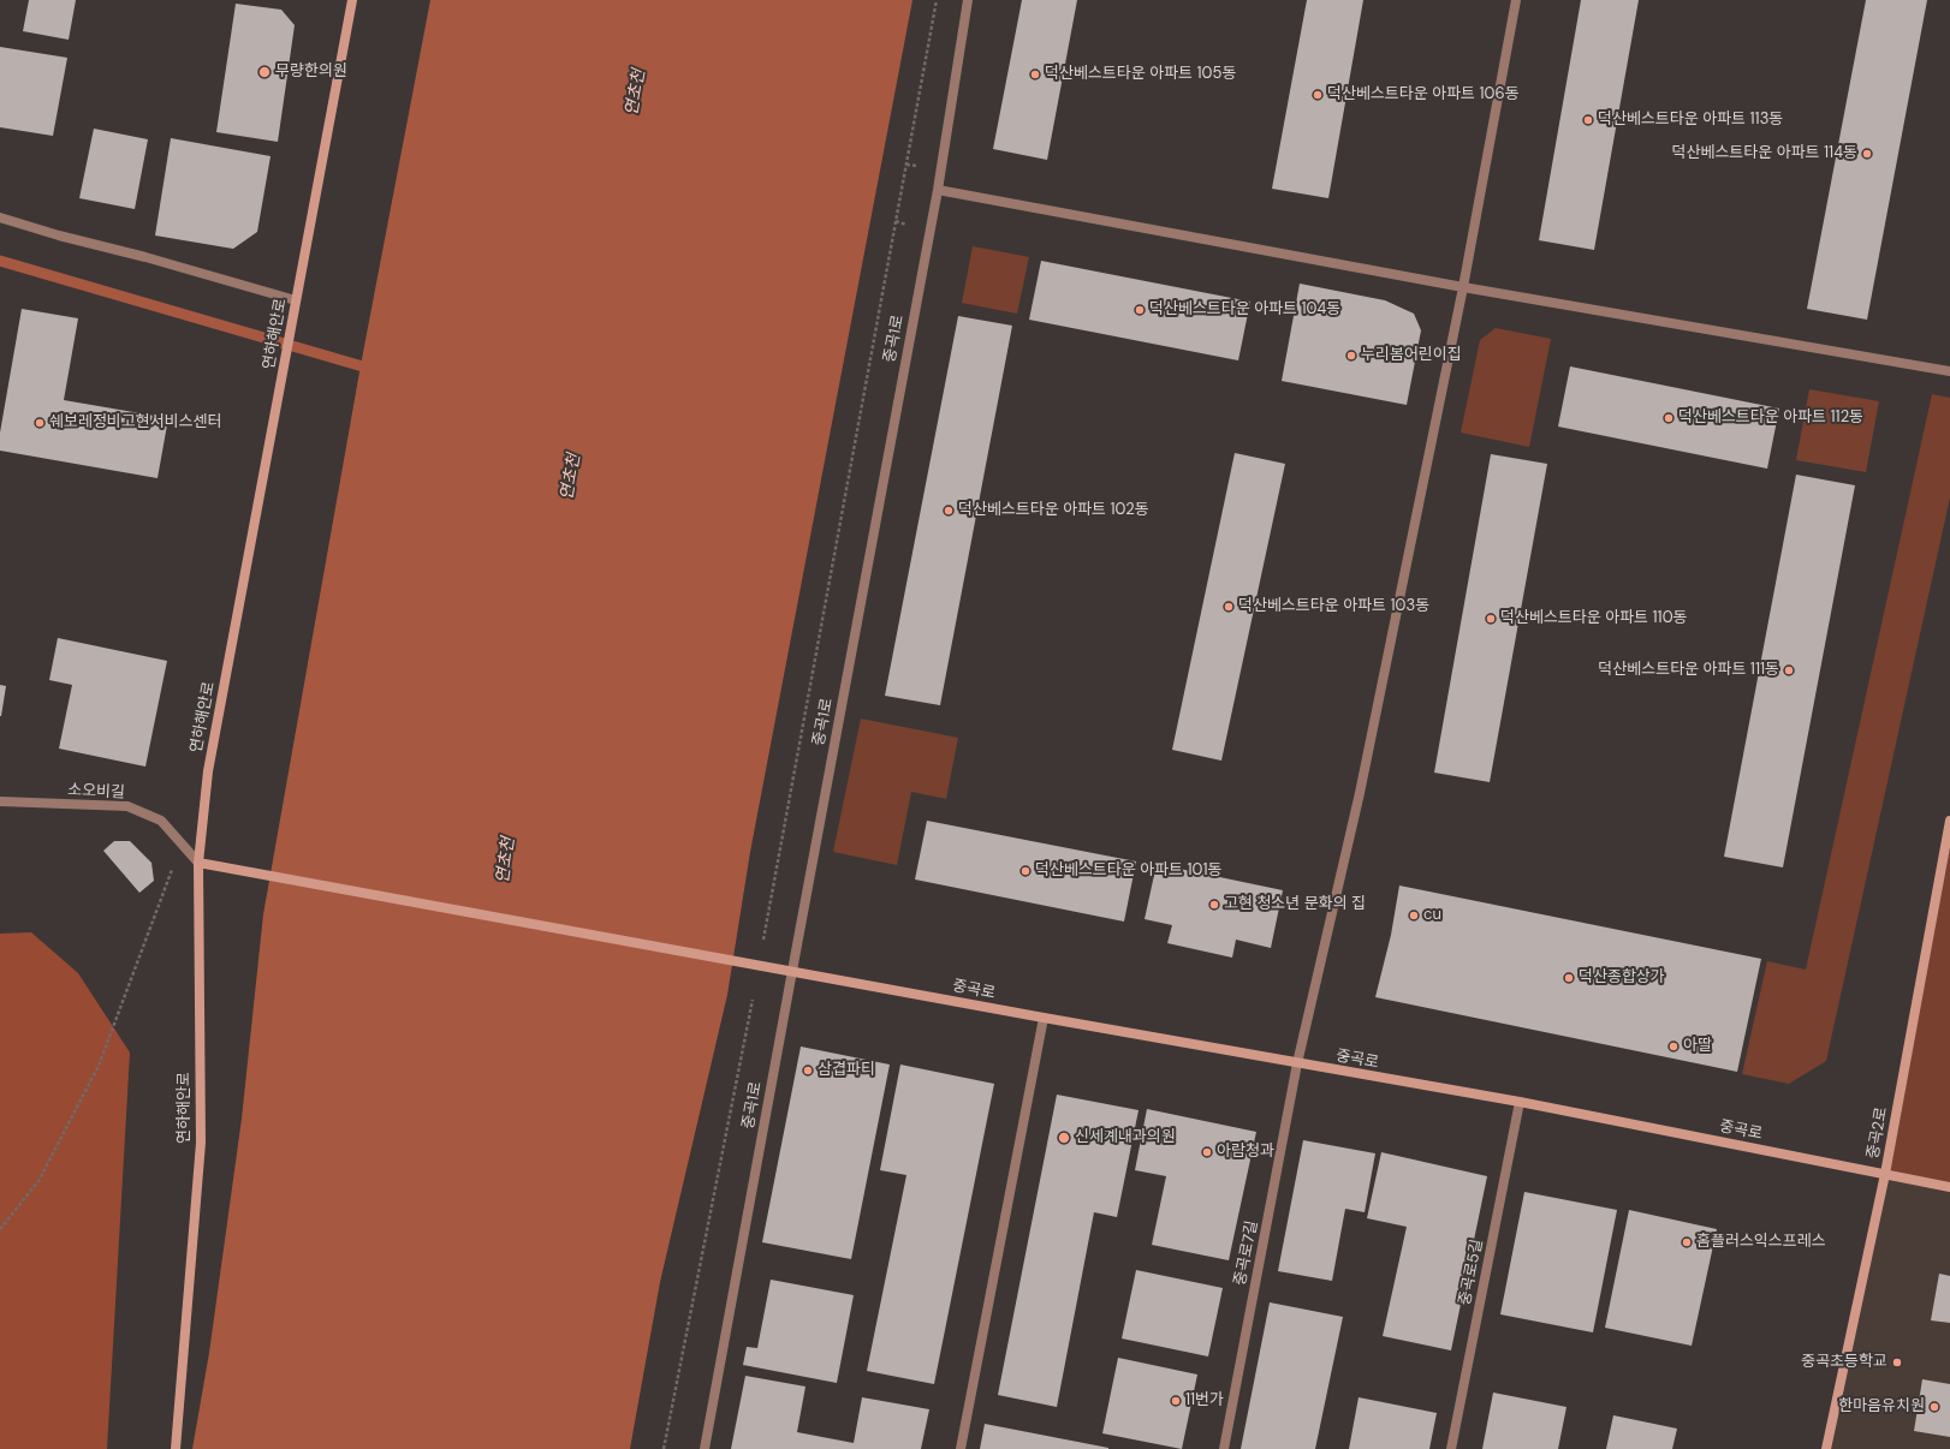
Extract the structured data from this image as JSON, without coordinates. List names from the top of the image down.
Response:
{
  "streets": {
    "street": [
      "연하해안로",
      "중곡1로",
      "소오비길",
      "중곡로",
      "중곡2로",
      "중곡로7길",
      "중곡로5길"
    ]
  },
  "crossings": [
    ["연하해안로", "소오비길"],
    ["연하해안로", "중곡로"],
    ["중곡1로", "중곡로"],
    ["소오비길", "중곡로"],
    ["중곡로", "중곡2로"],
    ["중곡로", "중곡로7길"],
    ["중곡로", "중곡로5길"]
  ],
  "water": ["연초천"],
  "places": [
    "무량한의원",
    "덕산베스트타운 아파트 105동",
    "덕산베스트타운 아파트 106동",
    "덕산베스트타운 아파트 113동",
    "덕산베스트타운 아파트 114동",
    "덕산베스트타운 아파트 104동",
    "누리봄어린이집",
    "덕산베스트타운 아파트 112동",
    "쉐보레정비고현서비스센터",
    "덕산베스트타운 아파트 102동",
    "덕산베스트타운 아파트 103동",
    "덕산베스트타운 아파트 110동",
    "덕산베스트타운 아파트 111동",
    "덕산베스트타운 아파트 101동",
    "고현 청소년 문화의 집",
    "cu",
    "덕산종합상가",
    "아딸",
    "삼겹파티",
    "신세계내과의원",
    "아람청과",
    "홈플러스익스프레스",
    "중곡초등학교",
    "11번가",
    "한마음유치원"
  ]
}
